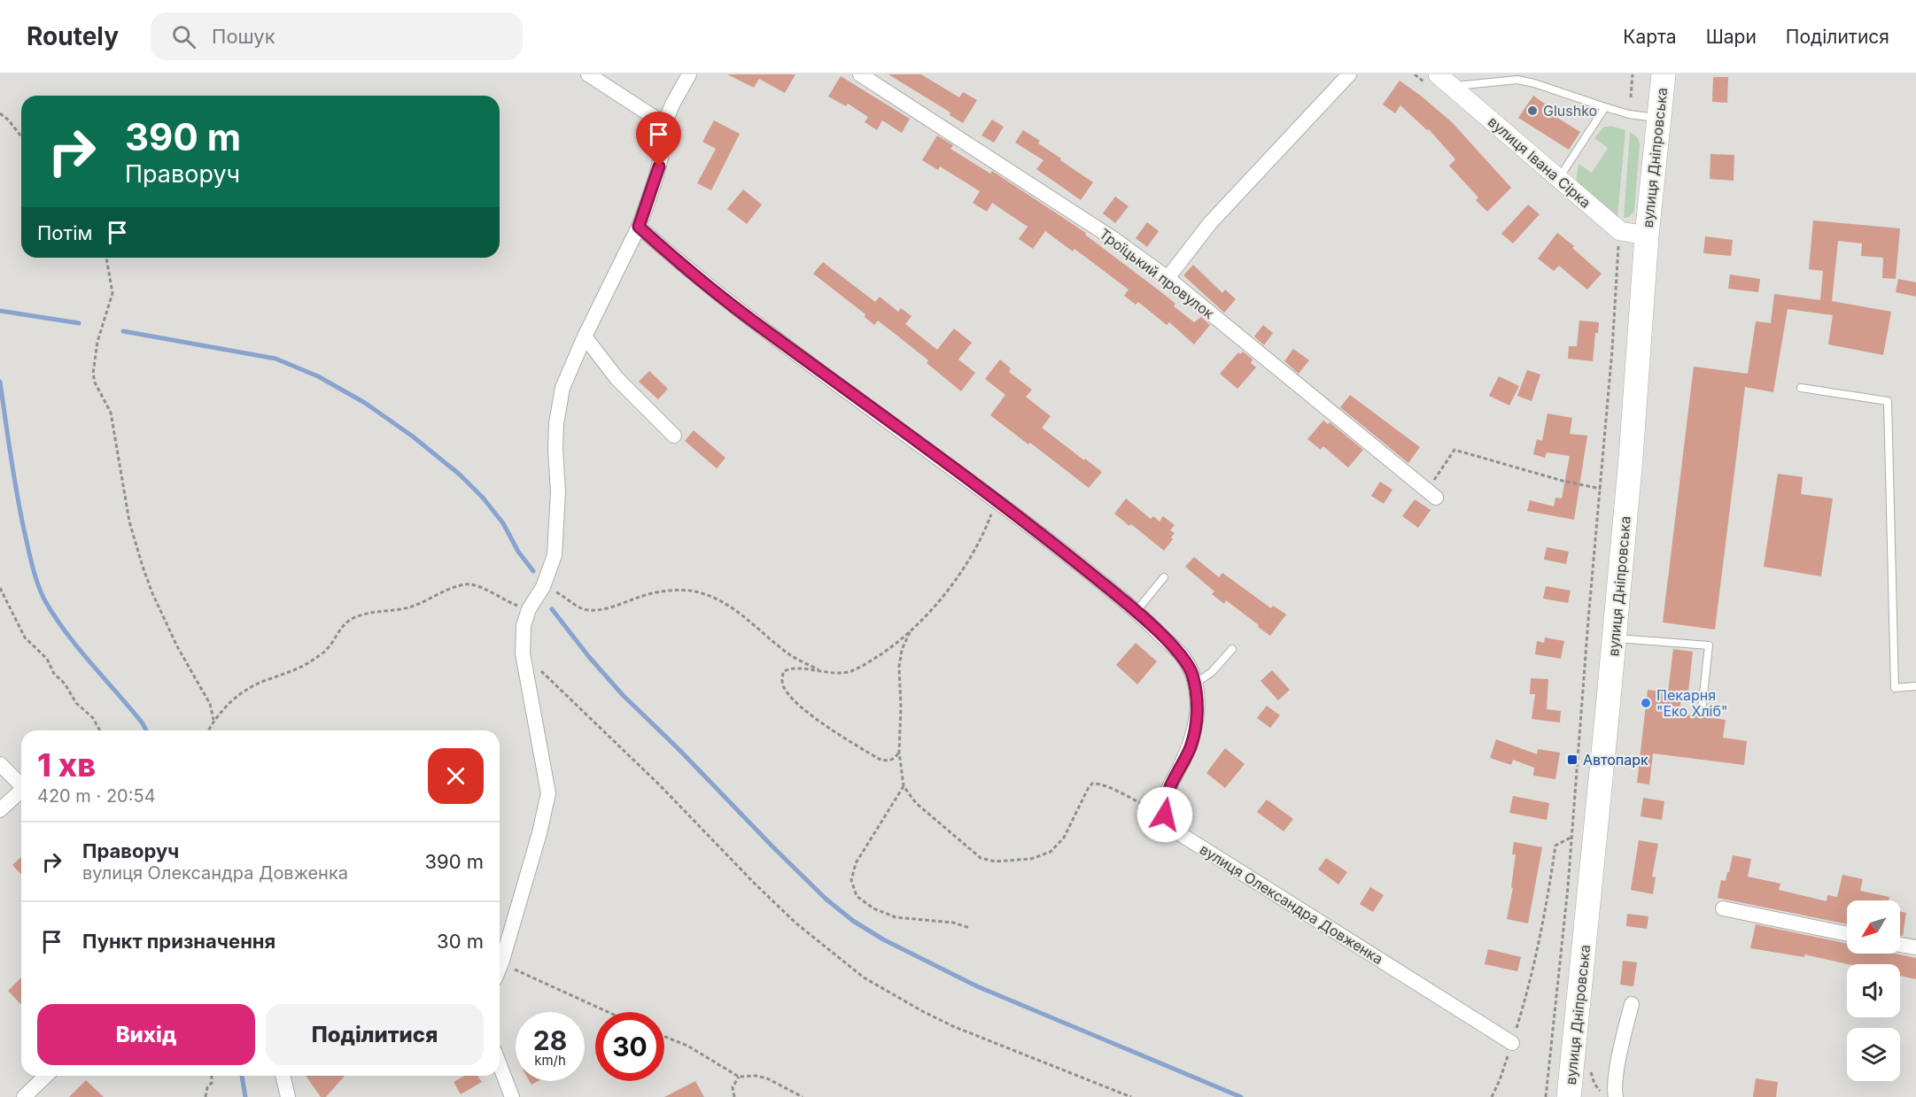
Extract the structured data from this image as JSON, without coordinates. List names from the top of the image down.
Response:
{
  "streets": {
    "highway": ["вулиця Дніпровська"],
    "street": ["вулиця Івана Сірка", "Троїцький провулок", "вулиця Олександра Довженка"]
  },
  "crossings": [
    ["вулиця Дніпровська", "вулиця Івана Сірка"]
  ],
  "places": {
    "other": ["Glushko", "Пекарня \"Еко Хліб\""],
    "transit": ["Автопарк"]
  },
  "north": "bottom left",
  "page": {
    "header": "Routely",
    "search": "Пошук",
    "nav": ["Карта", "Шари", "Поділитися"],
    "turn": ["390 m", "Праворуч"],
    "then": "Потім",
    "heading": ["1 хв", "420 m · 20:54"],
    "list": [
      {
        "name": "Праворуч",
        "note": "вулиця Олександра Довженка",
        "value": "390 m"
      },
      {
        "name": "Пункт призначення",
        "value": "30 m"
      }
    ],
    "buttons": ["Вихід", "Поділитися"],
    "speed": "28 km/h",
    "limit": "30"
  }
}
